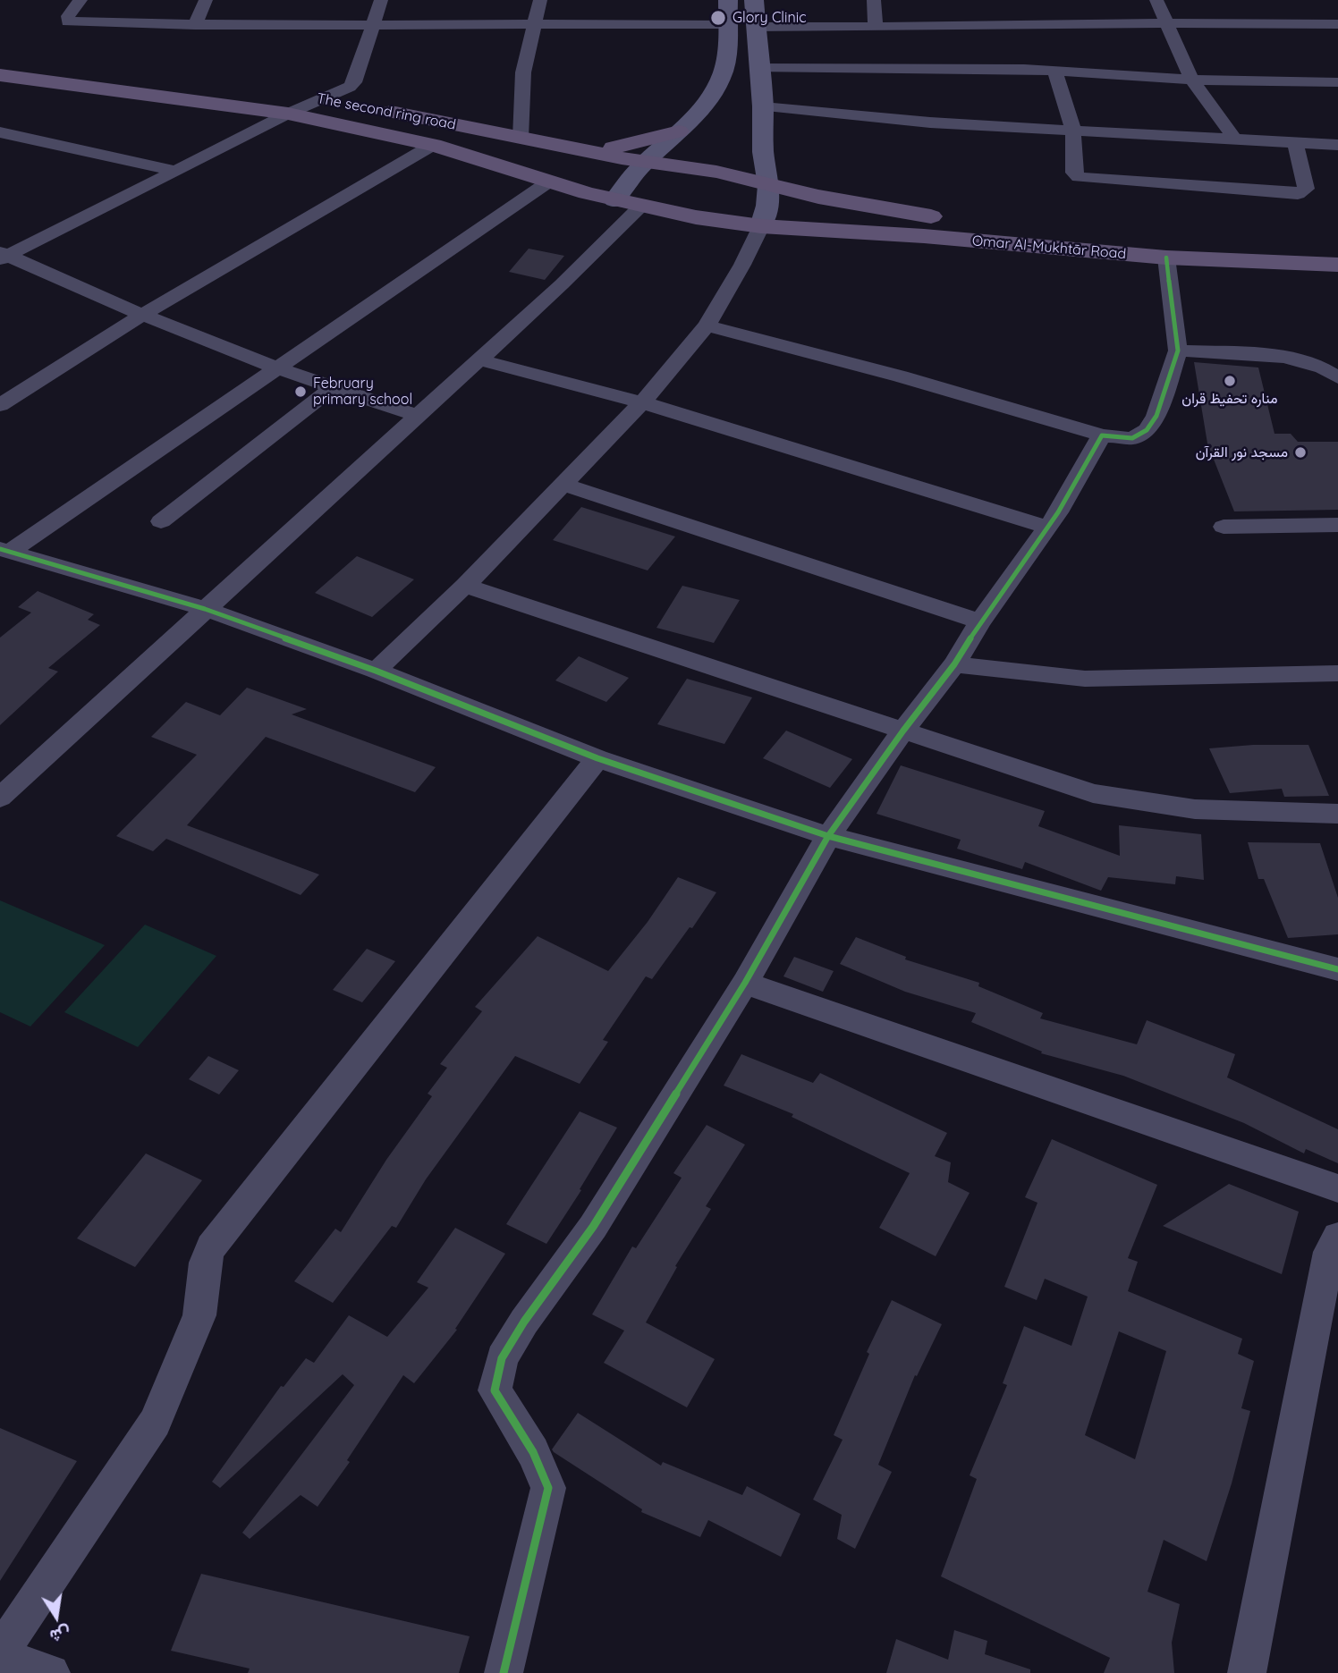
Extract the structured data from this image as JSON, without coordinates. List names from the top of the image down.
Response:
{
  "streets": {
    "main road": ["The second ring road", "Omar Al-Mukhtār Road"]
  },
  "crossings": [
    ["The second ring road", "Omar Al-Mukhtār Road"]
  ],
  "places": [
    "Glory Clinic",
    "مناره تحفيظ قران",
    "February primary school",
    "مسجد نور القرآن"
  ],
  "north": "bottom"
}
